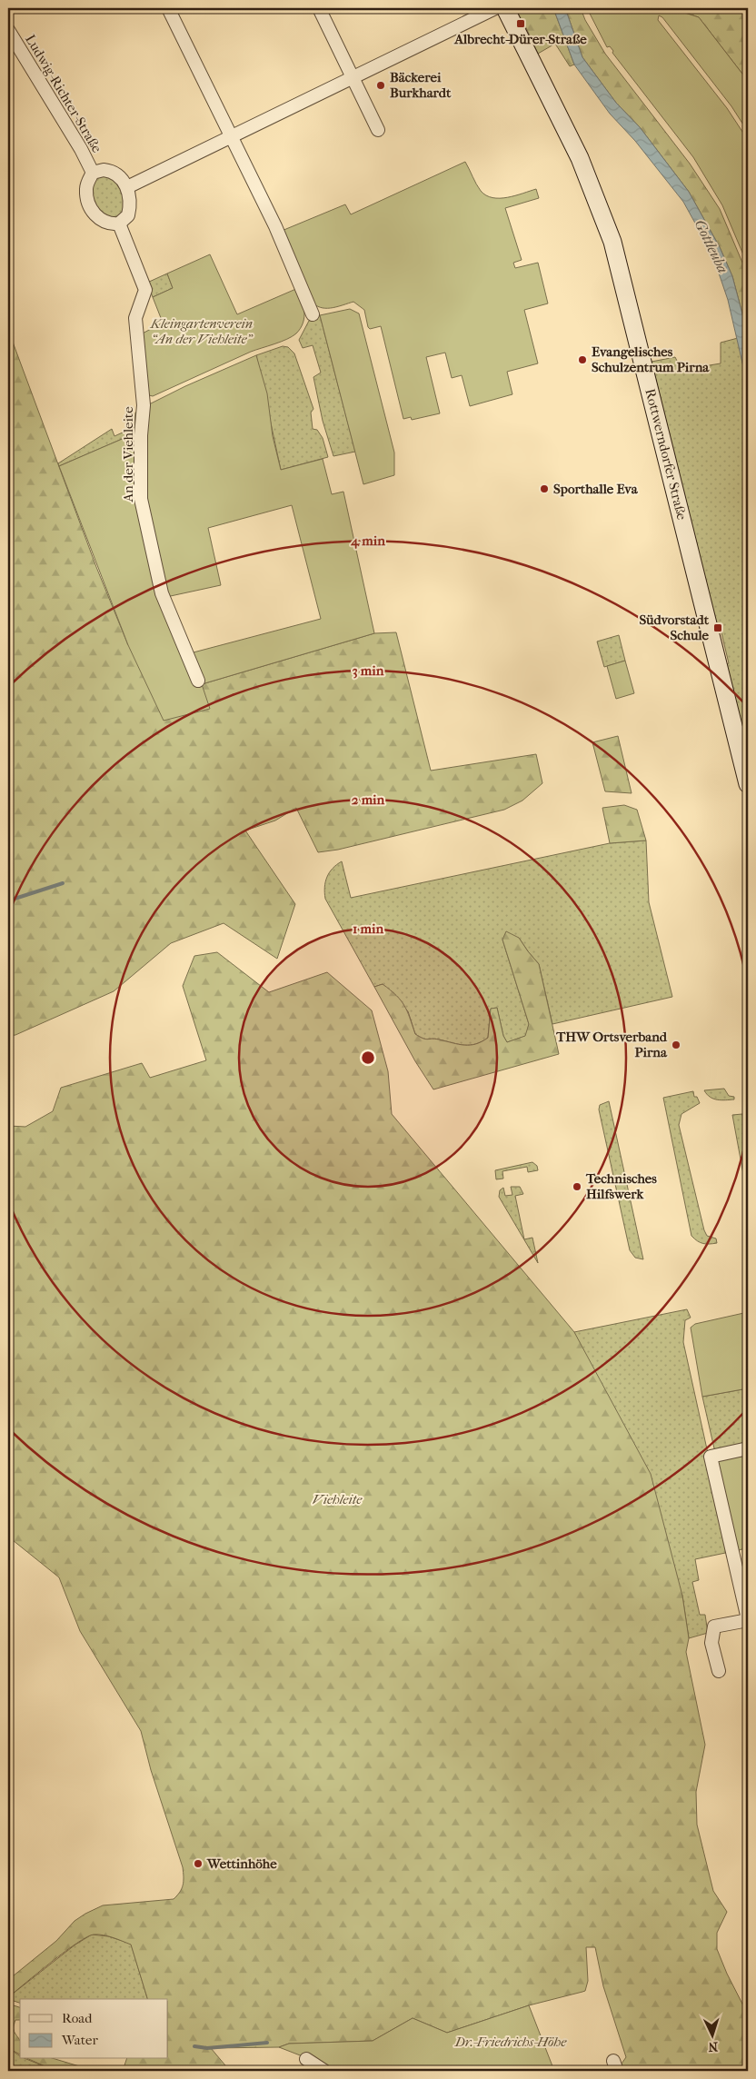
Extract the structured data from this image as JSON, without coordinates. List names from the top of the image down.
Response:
{
  "streets": {
    "main road": ["Rottwerndorfer Straße"],
    "street": ["Ludwig-Richter-Straße", "An der Viehleite"]
  },
  "crossings": [
    ["Ludwig-Richter-Straße", "An der Viehleite"]
  ],
  "water": ["Gottleuba"],
  "parks": ["Kleingartenverein “An der Viehleite\"", "Viehleite", "Dr.-Friedrichs-Höhe"],
  "places": {
    "transit": ["Albrecht-Dürer-Straße", "Südvorstadt Schule"],
    "other": [
      "Bäckerei Burkhardt",
      "Evangelisches Schulzentrum Pirna",
      "Sporthalle Eva",
      "THW Ortsverband Pirna",
      "Technisches Hilfswerk",
      "Wettinhöhe"
    ]
  },
  "legend": ["Road", "Water"],
  "north": "bottom",
  "rings": [
    "4 min",
    "3 min",
    "2 min",
    "1 min"
  ]
}
